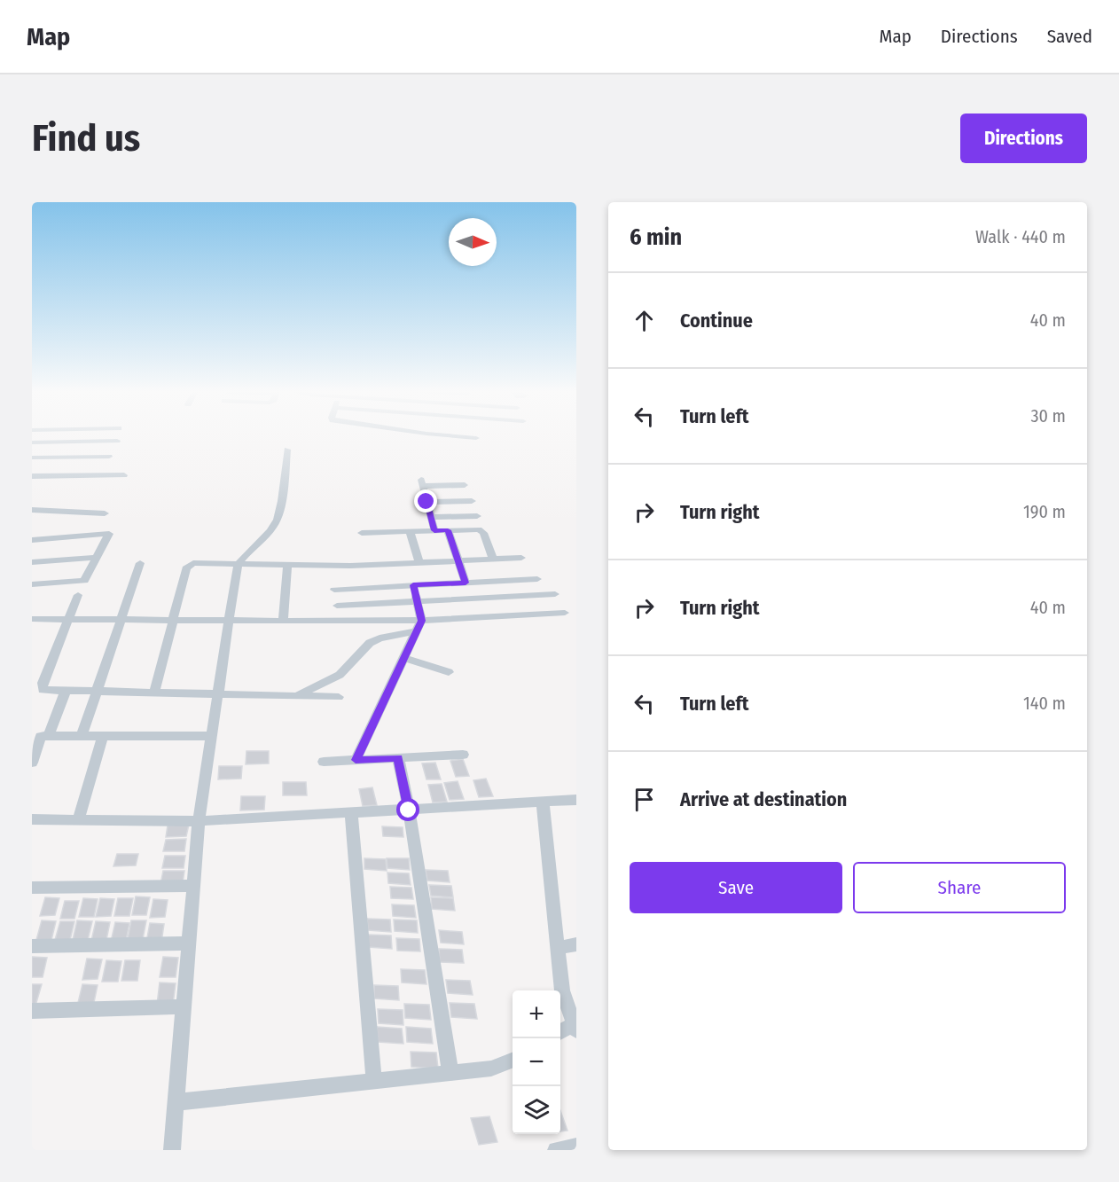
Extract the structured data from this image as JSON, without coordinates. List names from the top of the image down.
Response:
{
  "north": "right",
  "page": {
    "header": "Map",
    "nav": ["Map", "Directions", "Saved"],
    "buttons": [
      "Directions",
      ["Save", "Share"]
    ],
    "title": "Find us",
    "heading": ["6 min", "Walk · 440 m"],
    "list": [
      ["Continue", "40 m"],
      ["Turn left", "30 m"],
      ["Turn right", "190 m"],
      ["Turn right", "40 m"],
      ["Turn left", "140 m"],
      "Arrive at destination"
    ],
    "map_buttons": ["+", "−"]
  }
}
